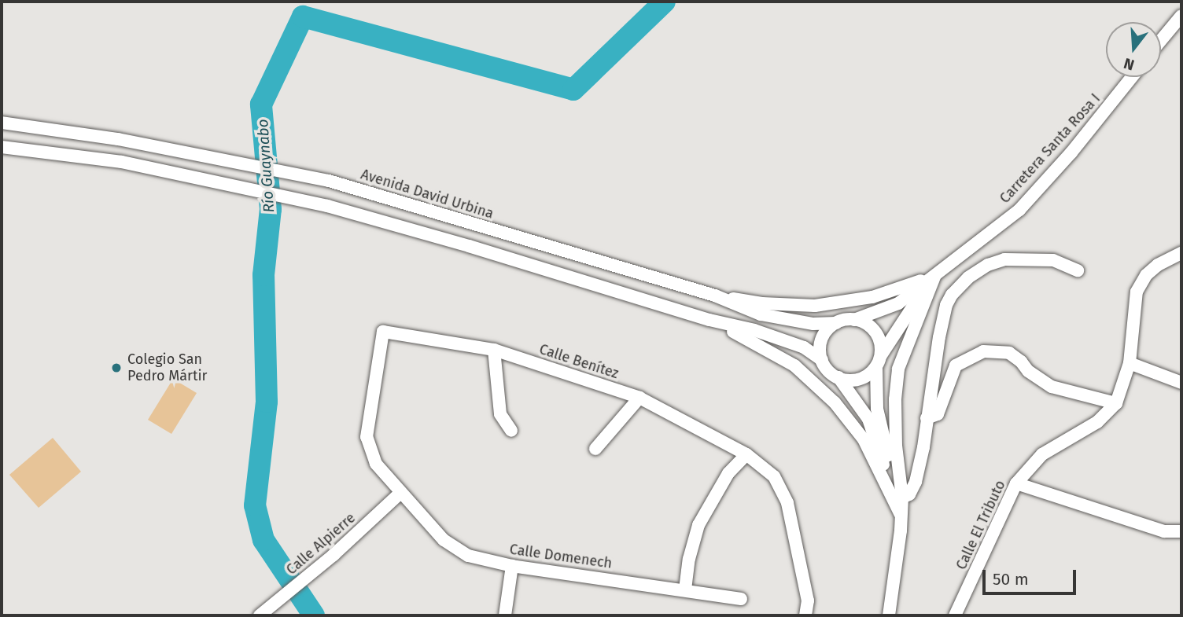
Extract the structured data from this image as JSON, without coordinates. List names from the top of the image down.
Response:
{
  "streets": {
    "street": [
      "Carretera Santa Rosa I",
      "Avenida David Urbina",
      "Calle Benítez",
      "Calle El Tributo",
      "Calle Alpierre",
      "Calle Domenech"
    ]
  },
  "crossings": [
    ["Carretera Santa Rosa I", "Avenida David Urbina"],
    ["Calle Benítez", "Calle Alpierre"],
    ["Calle Benítez", "Calle Domenech"],
    ["Calle Alpierre", "Calle Domenech"]
  ],
  "water": ["Río Guaynabo"],
  "places": ["Colegio San Pedro Mártir"],
  "scale_bar": "50 m",
  "north": "bottom"
}
